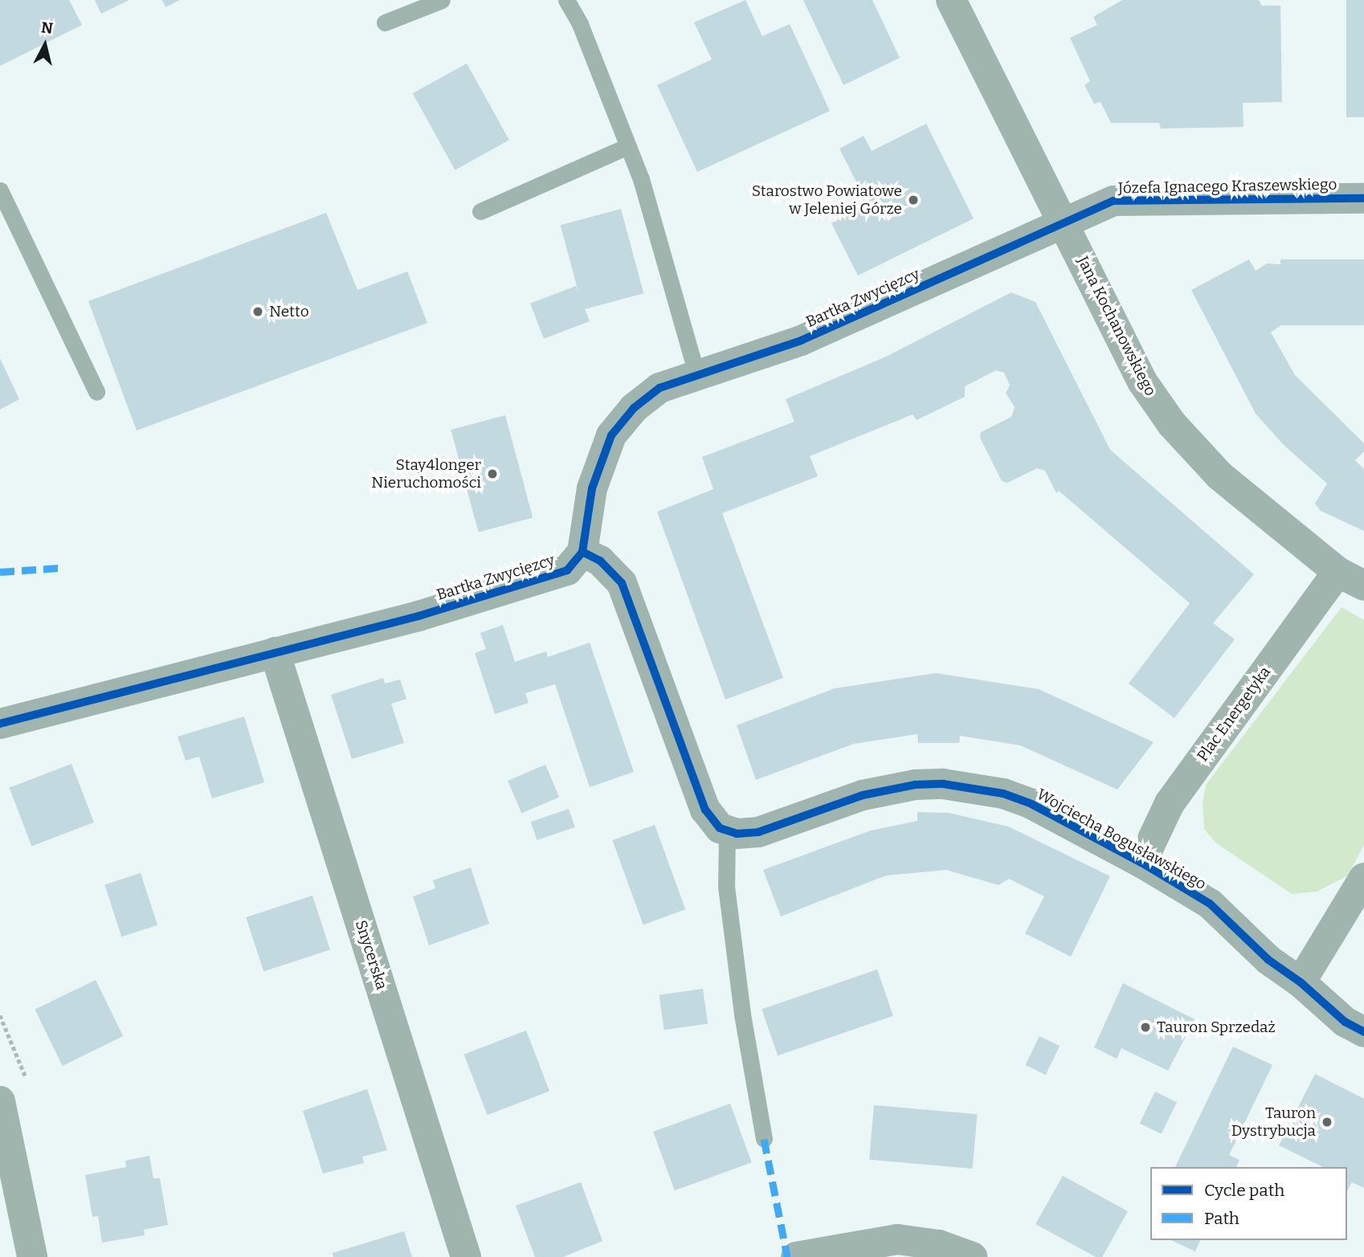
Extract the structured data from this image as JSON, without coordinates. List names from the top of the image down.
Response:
{
  "streets": {
    "street": [
      "Józefa Ignacego Kraszewskiego",
      "Bartka Zwycięzcy",
      "Jana Kochanowskiego",
      "Plac Energetyka",
      "Wojciecha Bogusławskiego",
      "Snycerska"
    ]
  },
  "crossings": [
    ["Józefa Ignacego Kraszewskiego", "Bartka Zwycięzcy"],
    ["Józefa Ignacego Kraszewskiego", "Jana Kochanowskiego"],
    ["Bartka Zwycięzcy", "Jana Kochanowskiego"],
    ["Bartka Zwycięzcy", "Snycerska"],
    ["Jana Kochanowskiego", "Plac Energetyka"],
    ["Plac Energetyka", "Wojciecha Bogusławskiego"]
  ],
  "places": [
    "Starostwo Powiatowe w Jeleniej Górze",
    "Netto",
    "Stay4longer Nieruchomości",
    "Tauron Sprzedaż",
    "Tauron Dystrybucja"
  ],
  "legend": ["Cycle path", "Path"],
  "north": "top"
}
